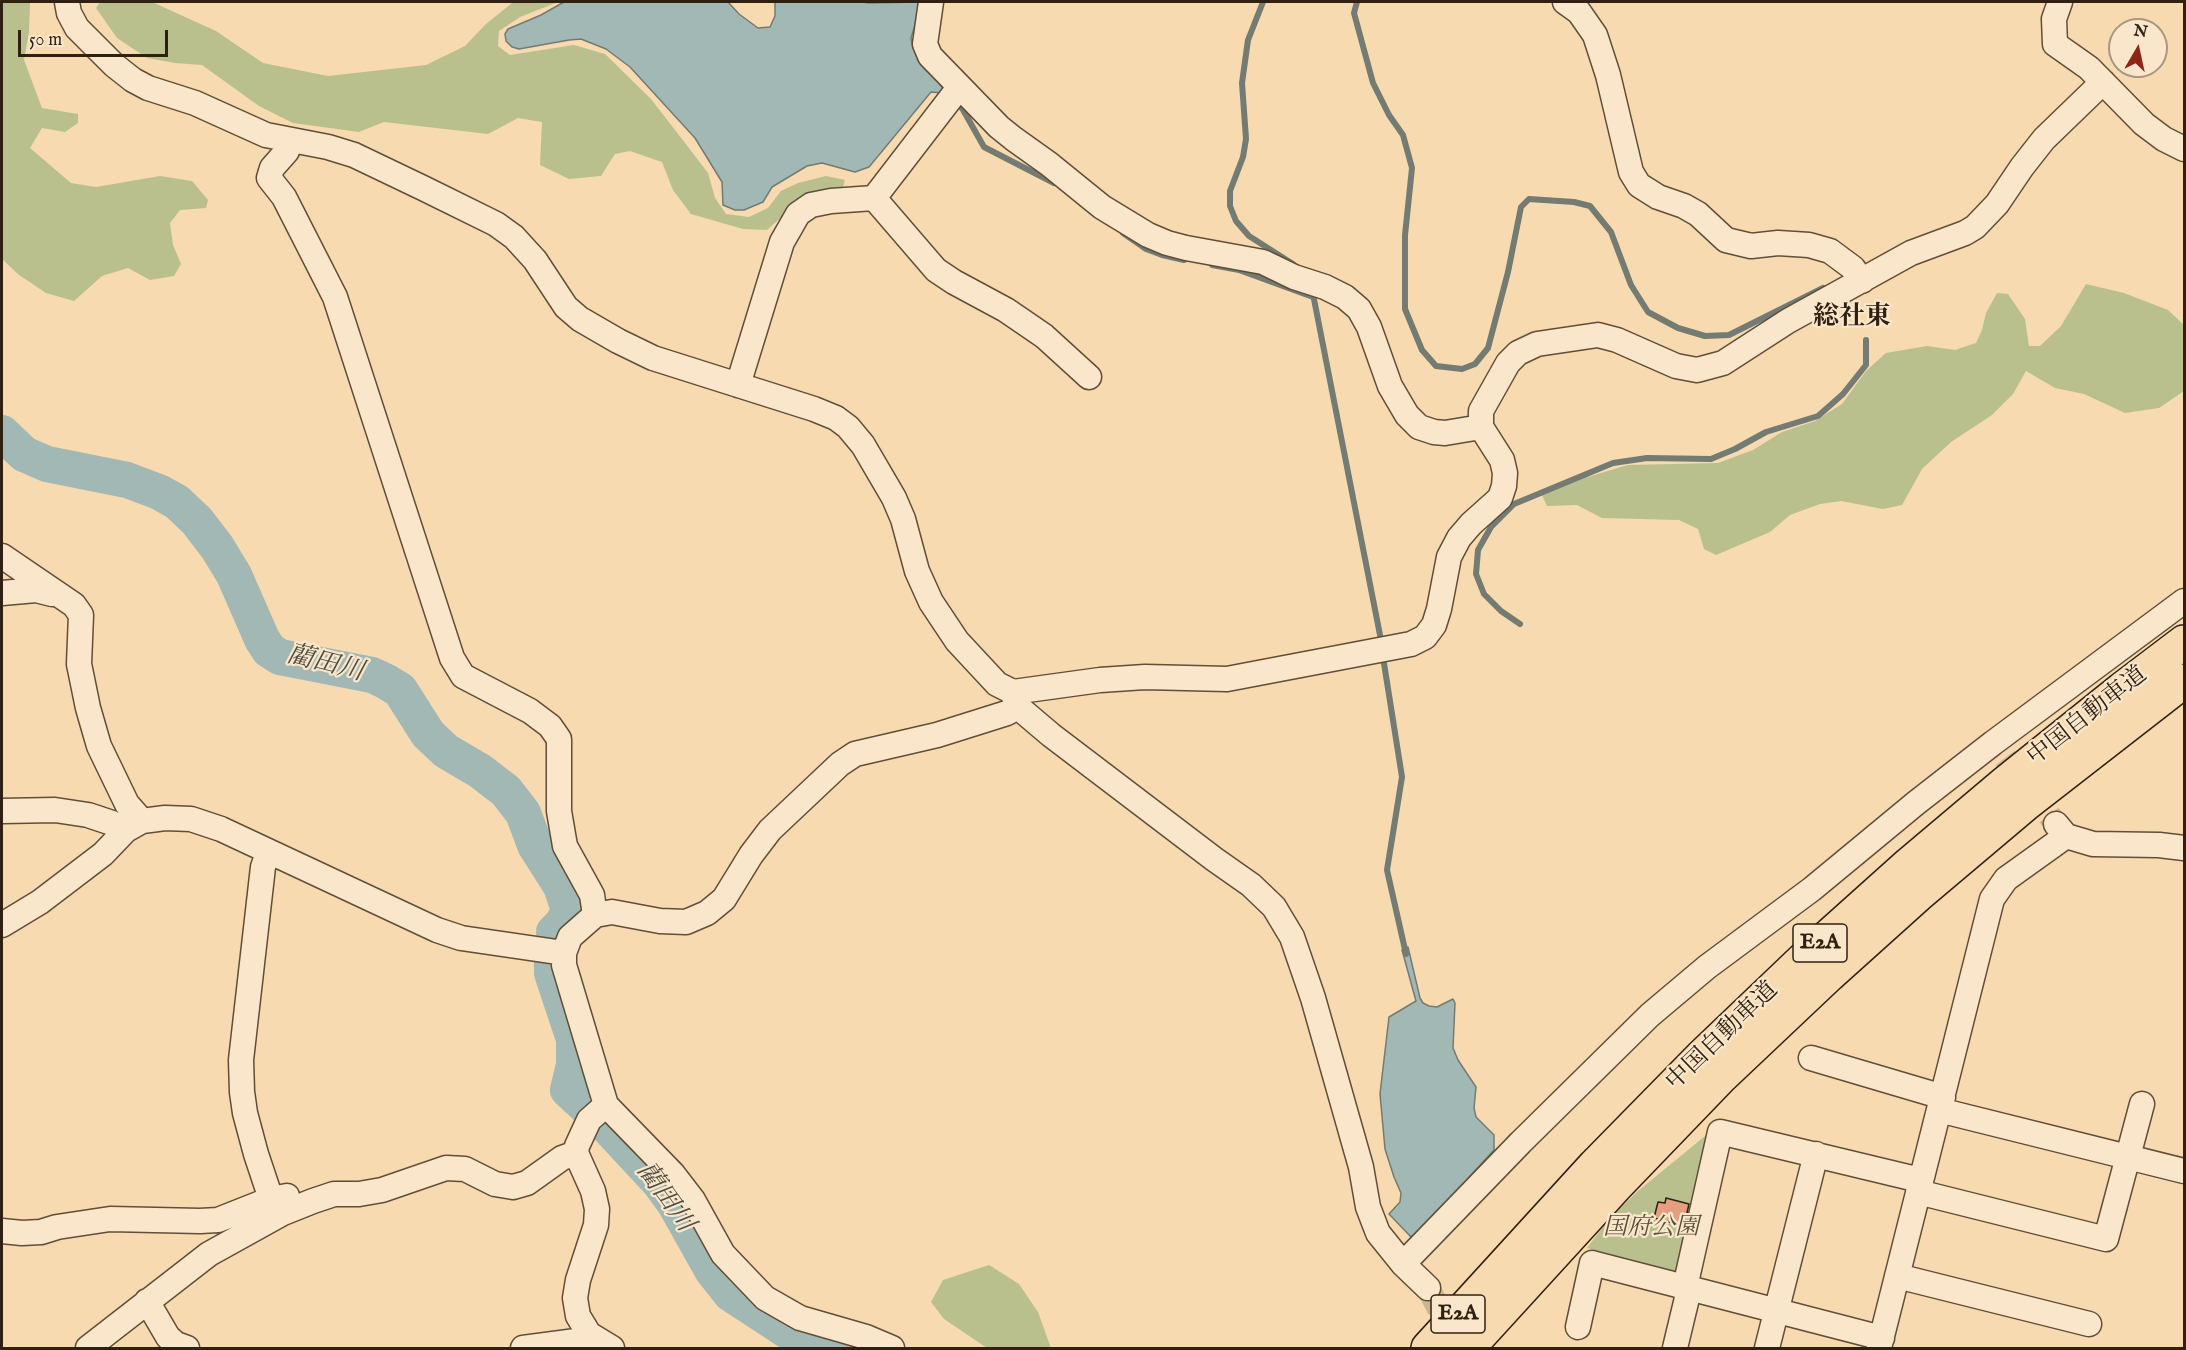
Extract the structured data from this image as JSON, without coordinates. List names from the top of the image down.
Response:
{
  "streets": {
    "highway": ["中国自動車道", "E2A"]
  },
  "districts": ["総社東"],
  "water": ["藺田川"],
  "parks": ["国府公園"],
  "scale_bar": "50 m",
  "north": "top"
}
